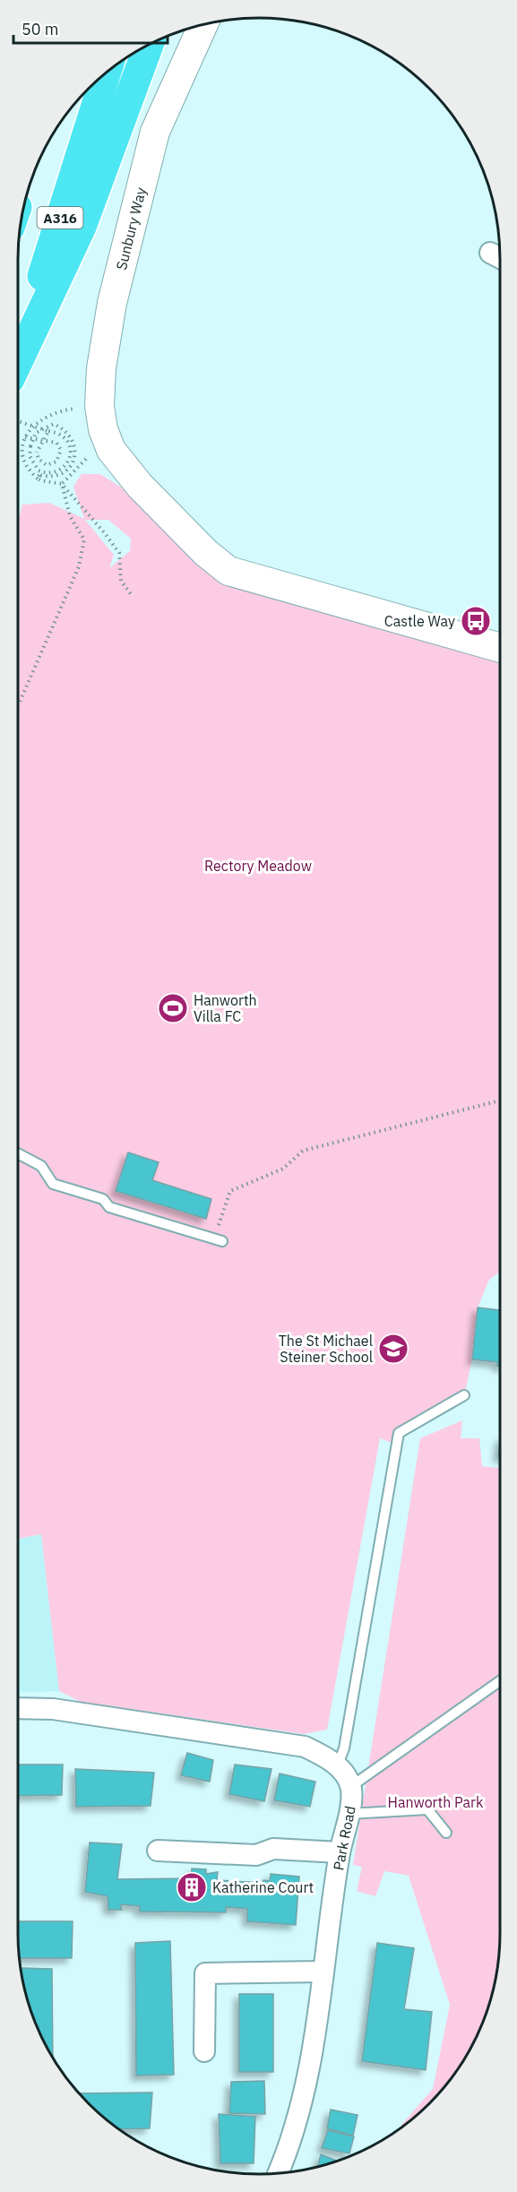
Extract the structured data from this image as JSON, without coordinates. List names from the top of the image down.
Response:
{
  "streets": {
    "highway": ["A316"],
    "street": ["Sunbury Way", "Park Road"]
  },
  "parks": ["Rectory Meadow", "Hanworth Park"],
  "places": {
    "bus stop": ["Castle Way"],
    "sports": ["Hanworth Villa FC"],
    "school or university": ["The St Michael Steiner School"],
    "building": ["Katherine Court"]
  },
  "scale_bar": "50 m"
}
